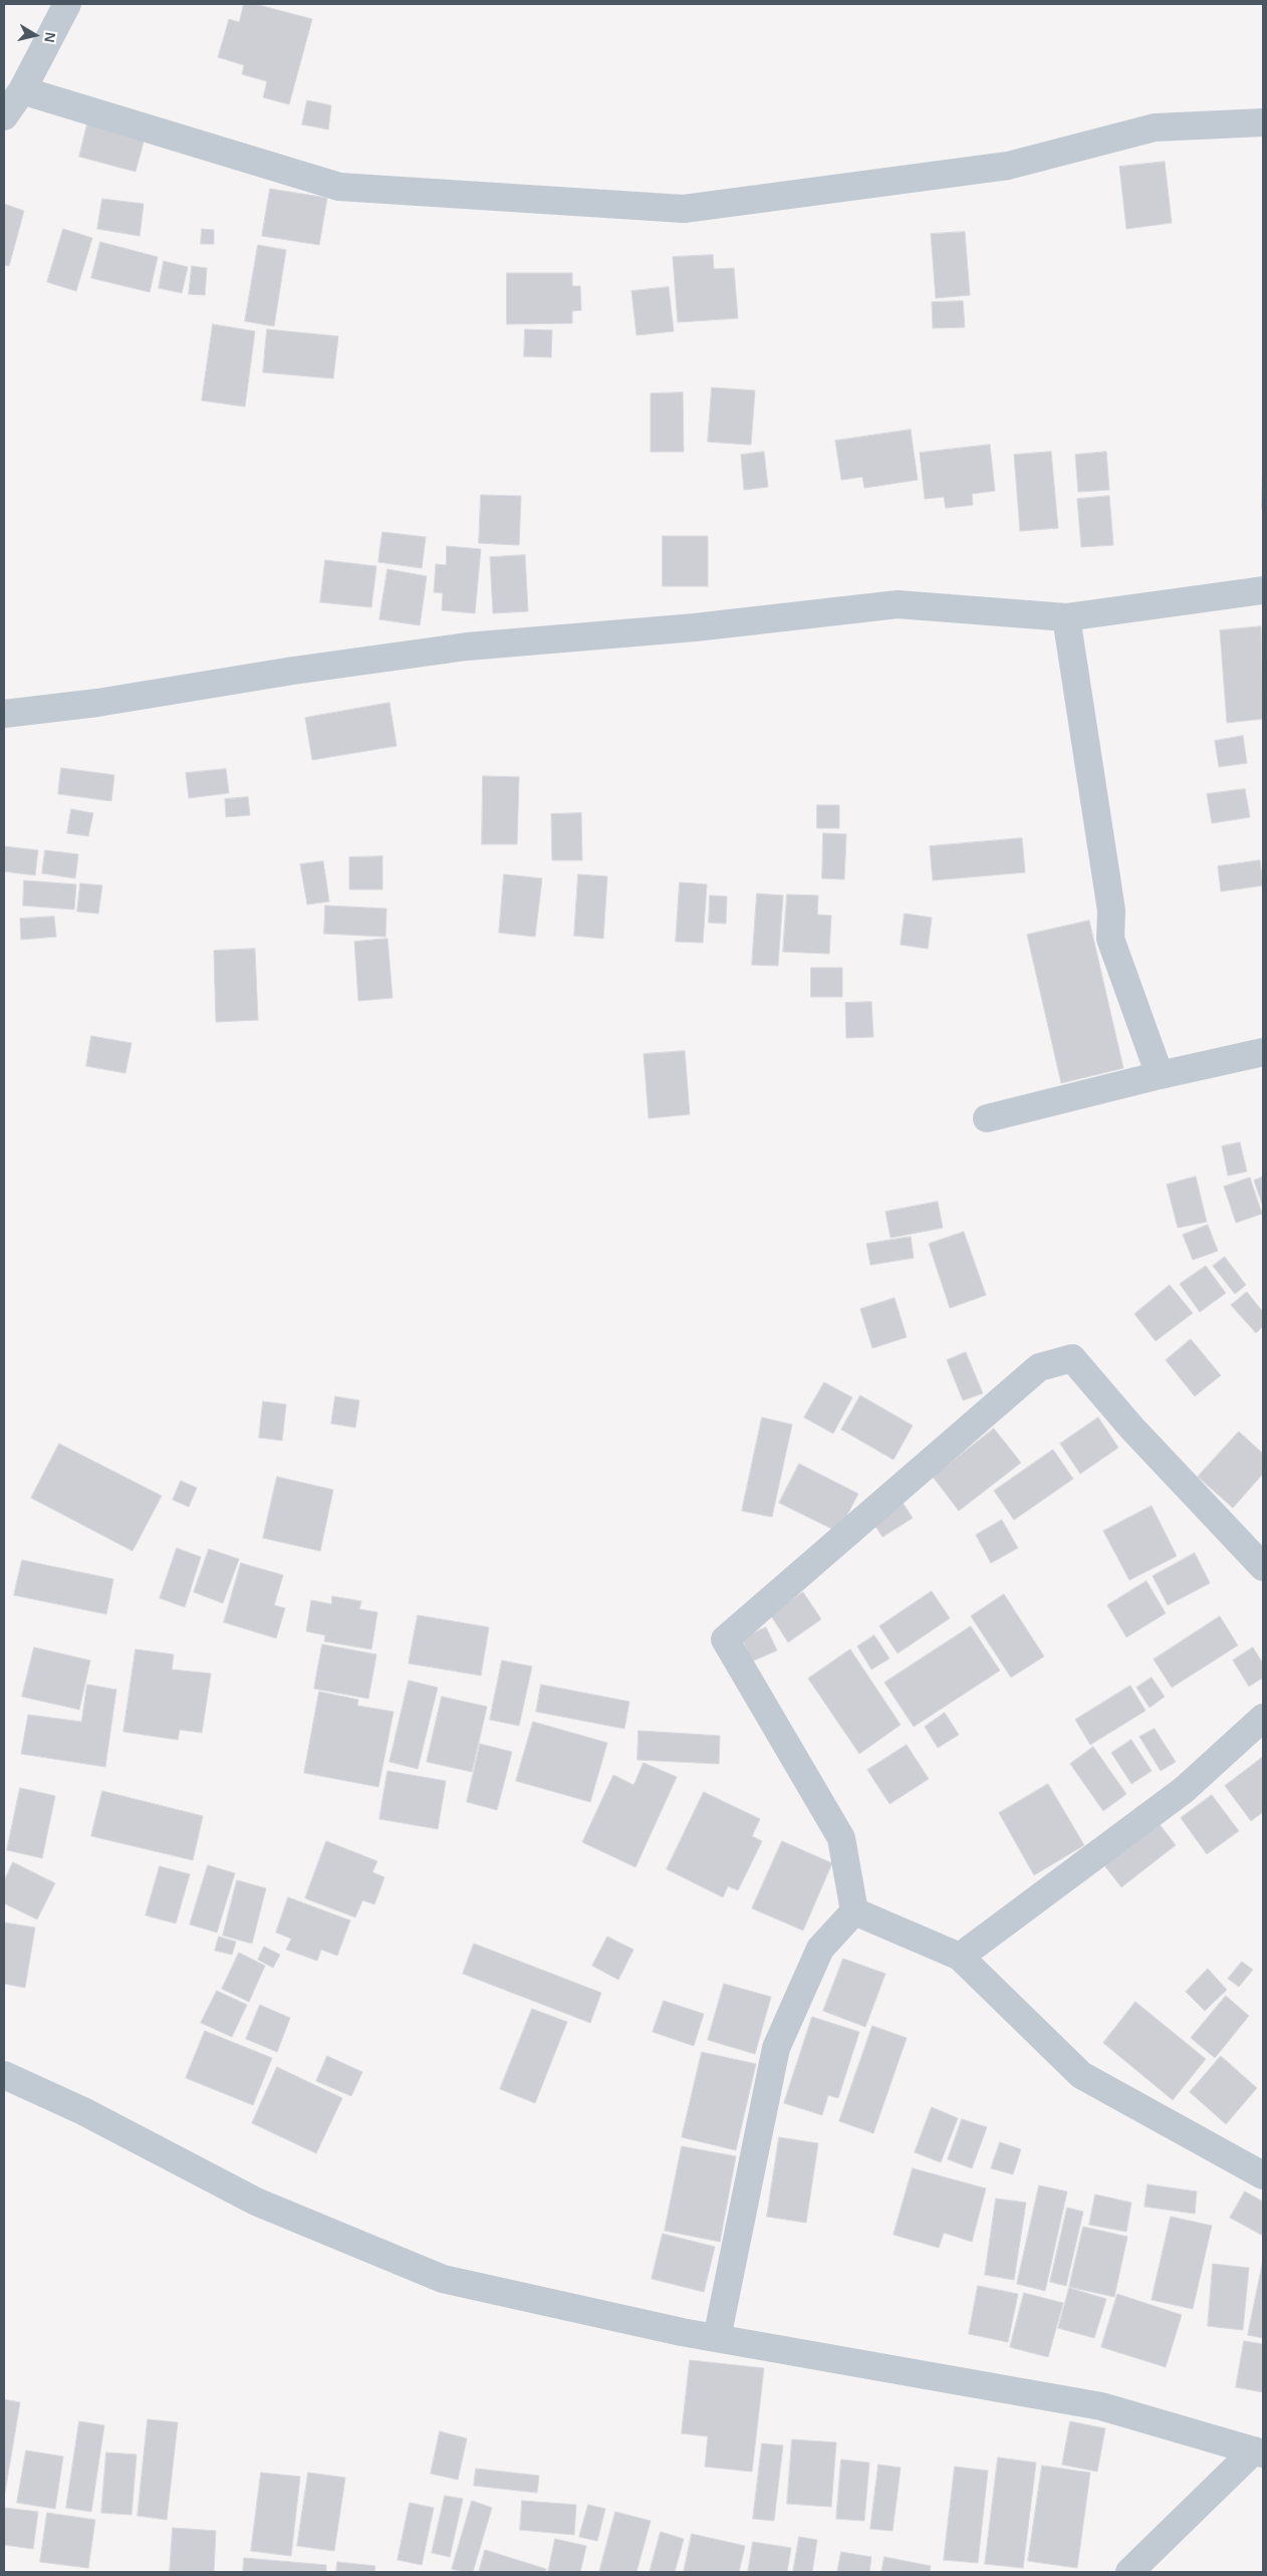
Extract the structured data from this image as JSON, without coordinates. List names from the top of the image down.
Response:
{
  "north": "right"
}
